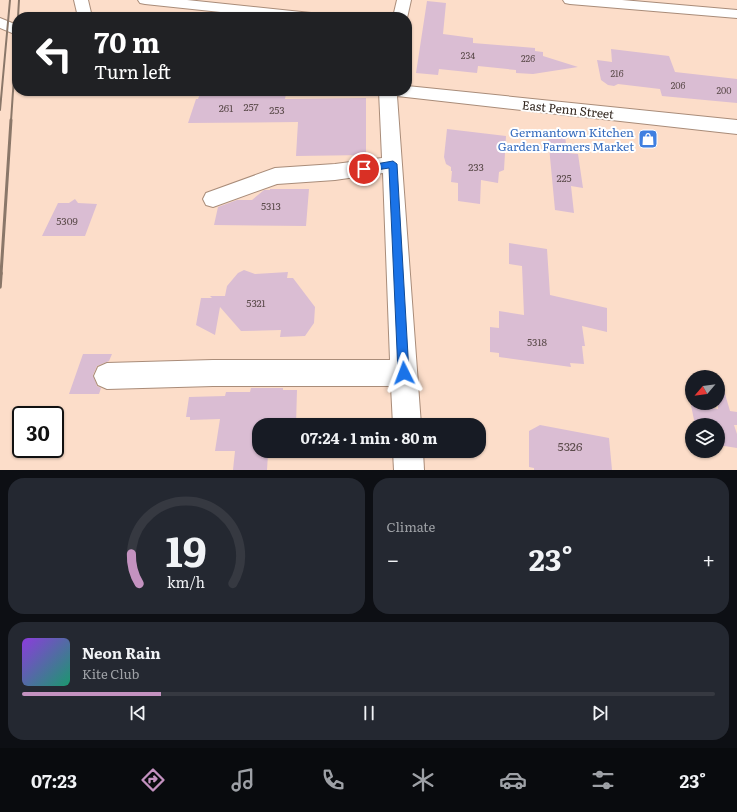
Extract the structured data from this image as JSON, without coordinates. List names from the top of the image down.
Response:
{
  "streets": {
    "street": ["East Penn Street"]
  },
  "places": {
    "shop": ["Germantown Kitchen Garden Farmers Market"]
  },
  "house_numbers": [
    "234",
    "226",
    "216",
    "206",
    "200",
    "257",
    "261",
    "253",
    "233",
    "225",
    "5313",
    "5309",
    "5321",
    "5318",
    "5326"
  ],
  "north": "bottom left",
  "page": {
    "turn": ["70 m", "Turn left"],
    "limit": "30",
    "trip": "07:24 · 1 min · 80 m",
    "tile": "Climate",
    "heat": ["−", "23°", "+"],
    "song": ["Neon Rain", "Kite Club"],
    "tabs": ["07:23", "23°"],
    "gauge": ["19", "km/h"]
  }
}
